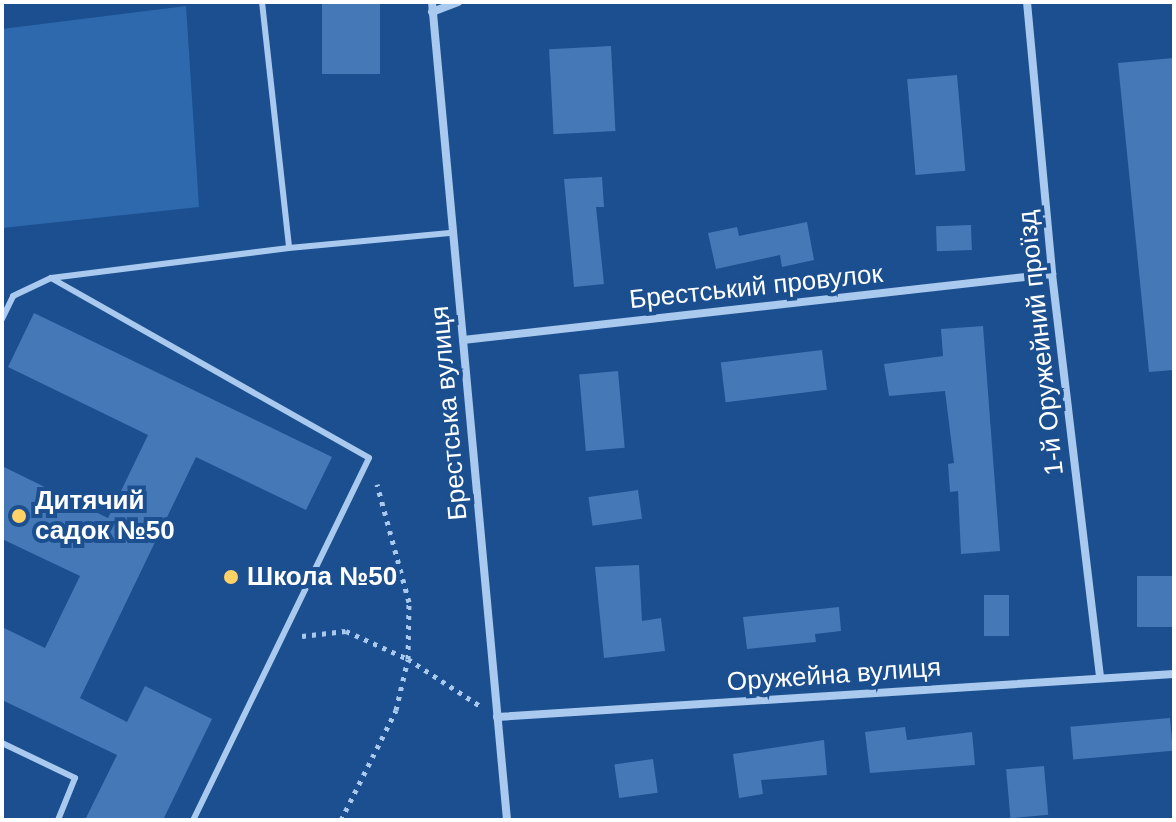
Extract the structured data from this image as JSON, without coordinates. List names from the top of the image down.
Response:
{
  "streets": {
    "street": [
      "Брестський провулок",
      "1-й Оружейний проїзд",
      "Брестська вулиця",
      "Оружейна вулиця"
    ]
  },
  "crossings": [
    ["Брестський провулок", "1-й Оружейний проїзд"],
    ["Брестський провулок", "Брестська вулиця"],
    ["1-й Оружейний проїзд", "Оружейна вулиця"],
    ["Брестська вулиця", "Оружейна вулиця"]
  ],
  "places": ["Дитячий садок №50", "Школа №50"]
}
